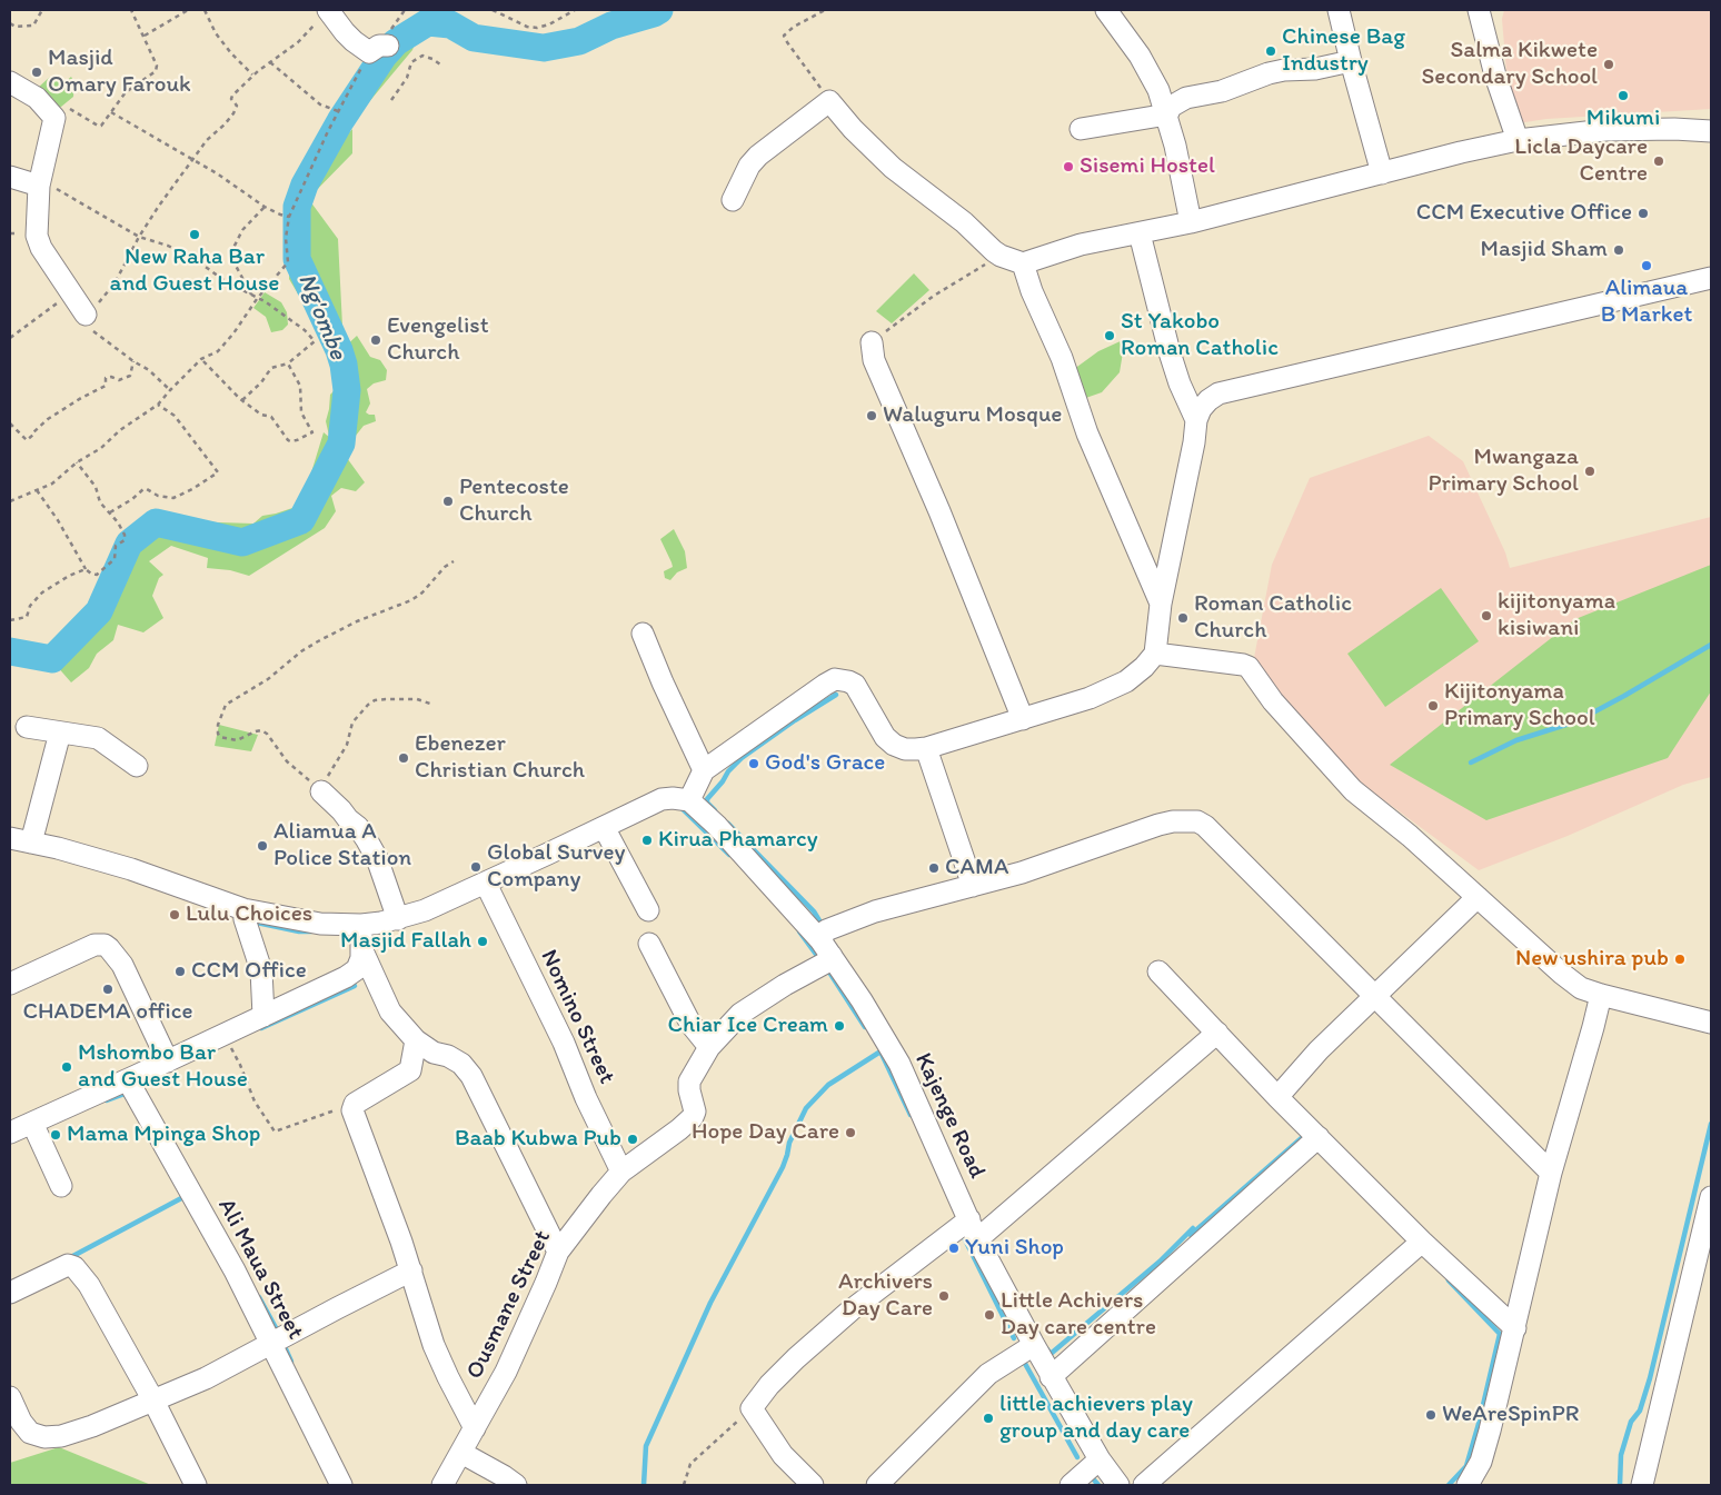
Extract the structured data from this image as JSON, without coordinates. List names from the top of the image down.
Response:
{
  "streets": {
    "street": [
      "Nomino Street",
      "Kajenge Road",
      "Ali Maua Street",
      "Ousmane Street"
    ]
  },
  "crossings": [
    ["Nomino Street", "Ousmane Street"],
    ["Kajenge Road", "Ousmane Street"]
  ],
  "water": ["Ng'ombe"],
  "places": [
    "Chinese Bag Industry",
    "Salma Kikwete Secondary School",
    "Masjid Omary Farouk",
    "Mikumi",
    "Licla Daycare Centre",
    "Sisemi Hostel",
    "CCM Executive Office",
    "New Raha Bar and Guest House",
    "Masjid Sham",
    "Alimaua B Market",
    "St Yakobo Roman Catholic",
    "Evengelist Church",
    "Waluguru Mosque",
    "Mwangaza Primary School",
    "Pentecoste Church",
    "kijitonyama kisiwani",
    "Roman Catholic Church",
    "Kijitonyama Primary School",
    "Ebenezer Christian Church",
    "God's Grace",
    "Kirua Phamarcy",
    "Aliamua A Police Station",
    "Global Survey Company",
    "CAMA",
    "Lulu Choices",
    "Masjid Fallah",
    "New ushira pub",
    "CCM Office",
    "CHADEMA office",
    "Chiar Ice Cream",
    "Mshombo Bar and Guest House",
    "Hope Day Care",
    "Mama Mpinga Shop",
    "Baab Kubwa Pub",
    "Yuni Shop",
    "Archivers Day Care",
    "Little Achivers Day care centre",
    "WeAreSpinPR",
    "little achievers play group and day care"
  ]
}
